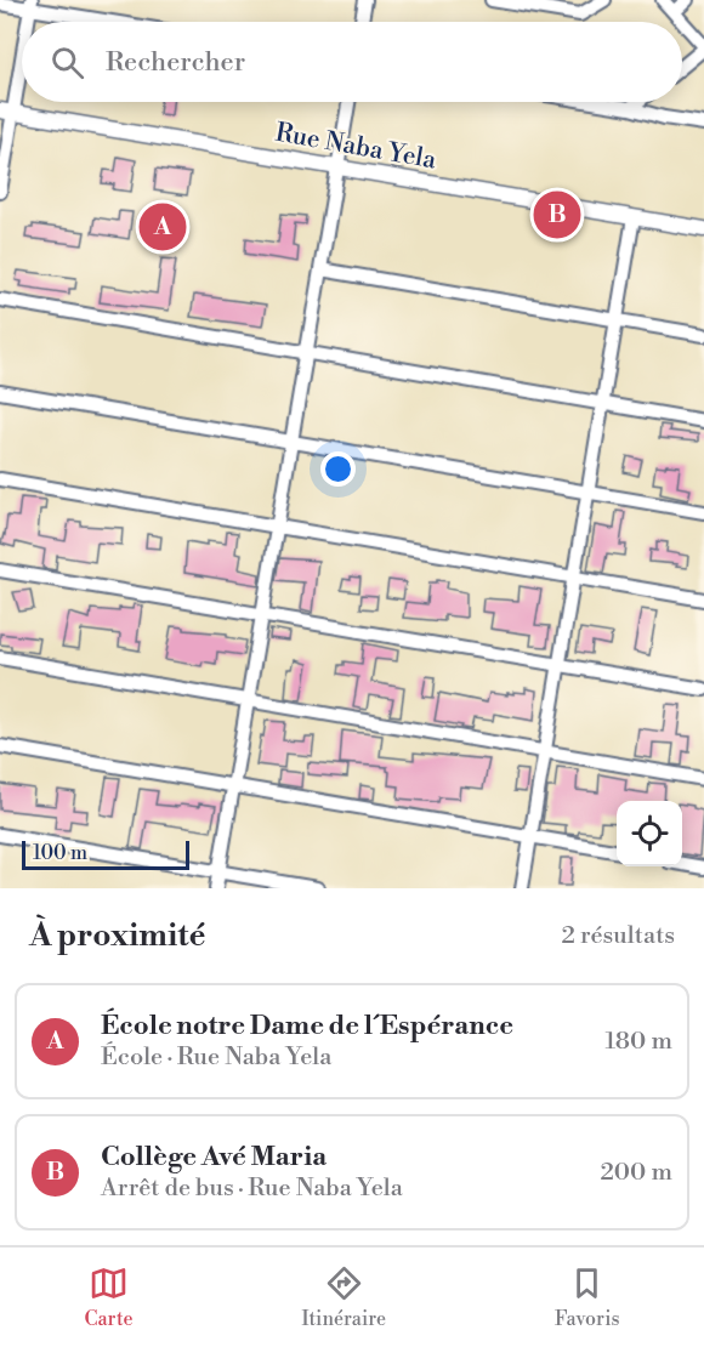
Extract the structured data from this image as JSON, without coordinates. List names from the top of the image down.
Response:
{
  "streets": {
    "street": ["Rue Naba Yela"]
  },
  "scale_bar": "100 m",
  "page": {
    "search": "Rechercher",
    "pins": ["B", "A"],
    "scale": "100 m",
    "heading": ["À proximité", "2 résultats"],
    "list": [
      {
        "mark": "A",
        "name": "École notre Dame de l´Espérance",
        "note": "École · Rue Naba Yela",
        "value": "180 m"
      },
      {
        "mark": "B",
        "name": "Collège Avé Maria",
        "note": "Arrêt de bus · Rue Naba Yela",
        "value": "200 m"
      }
    ],
    "nav": ["Carte", "Itinéraire", "Favoris"]
  }
}
